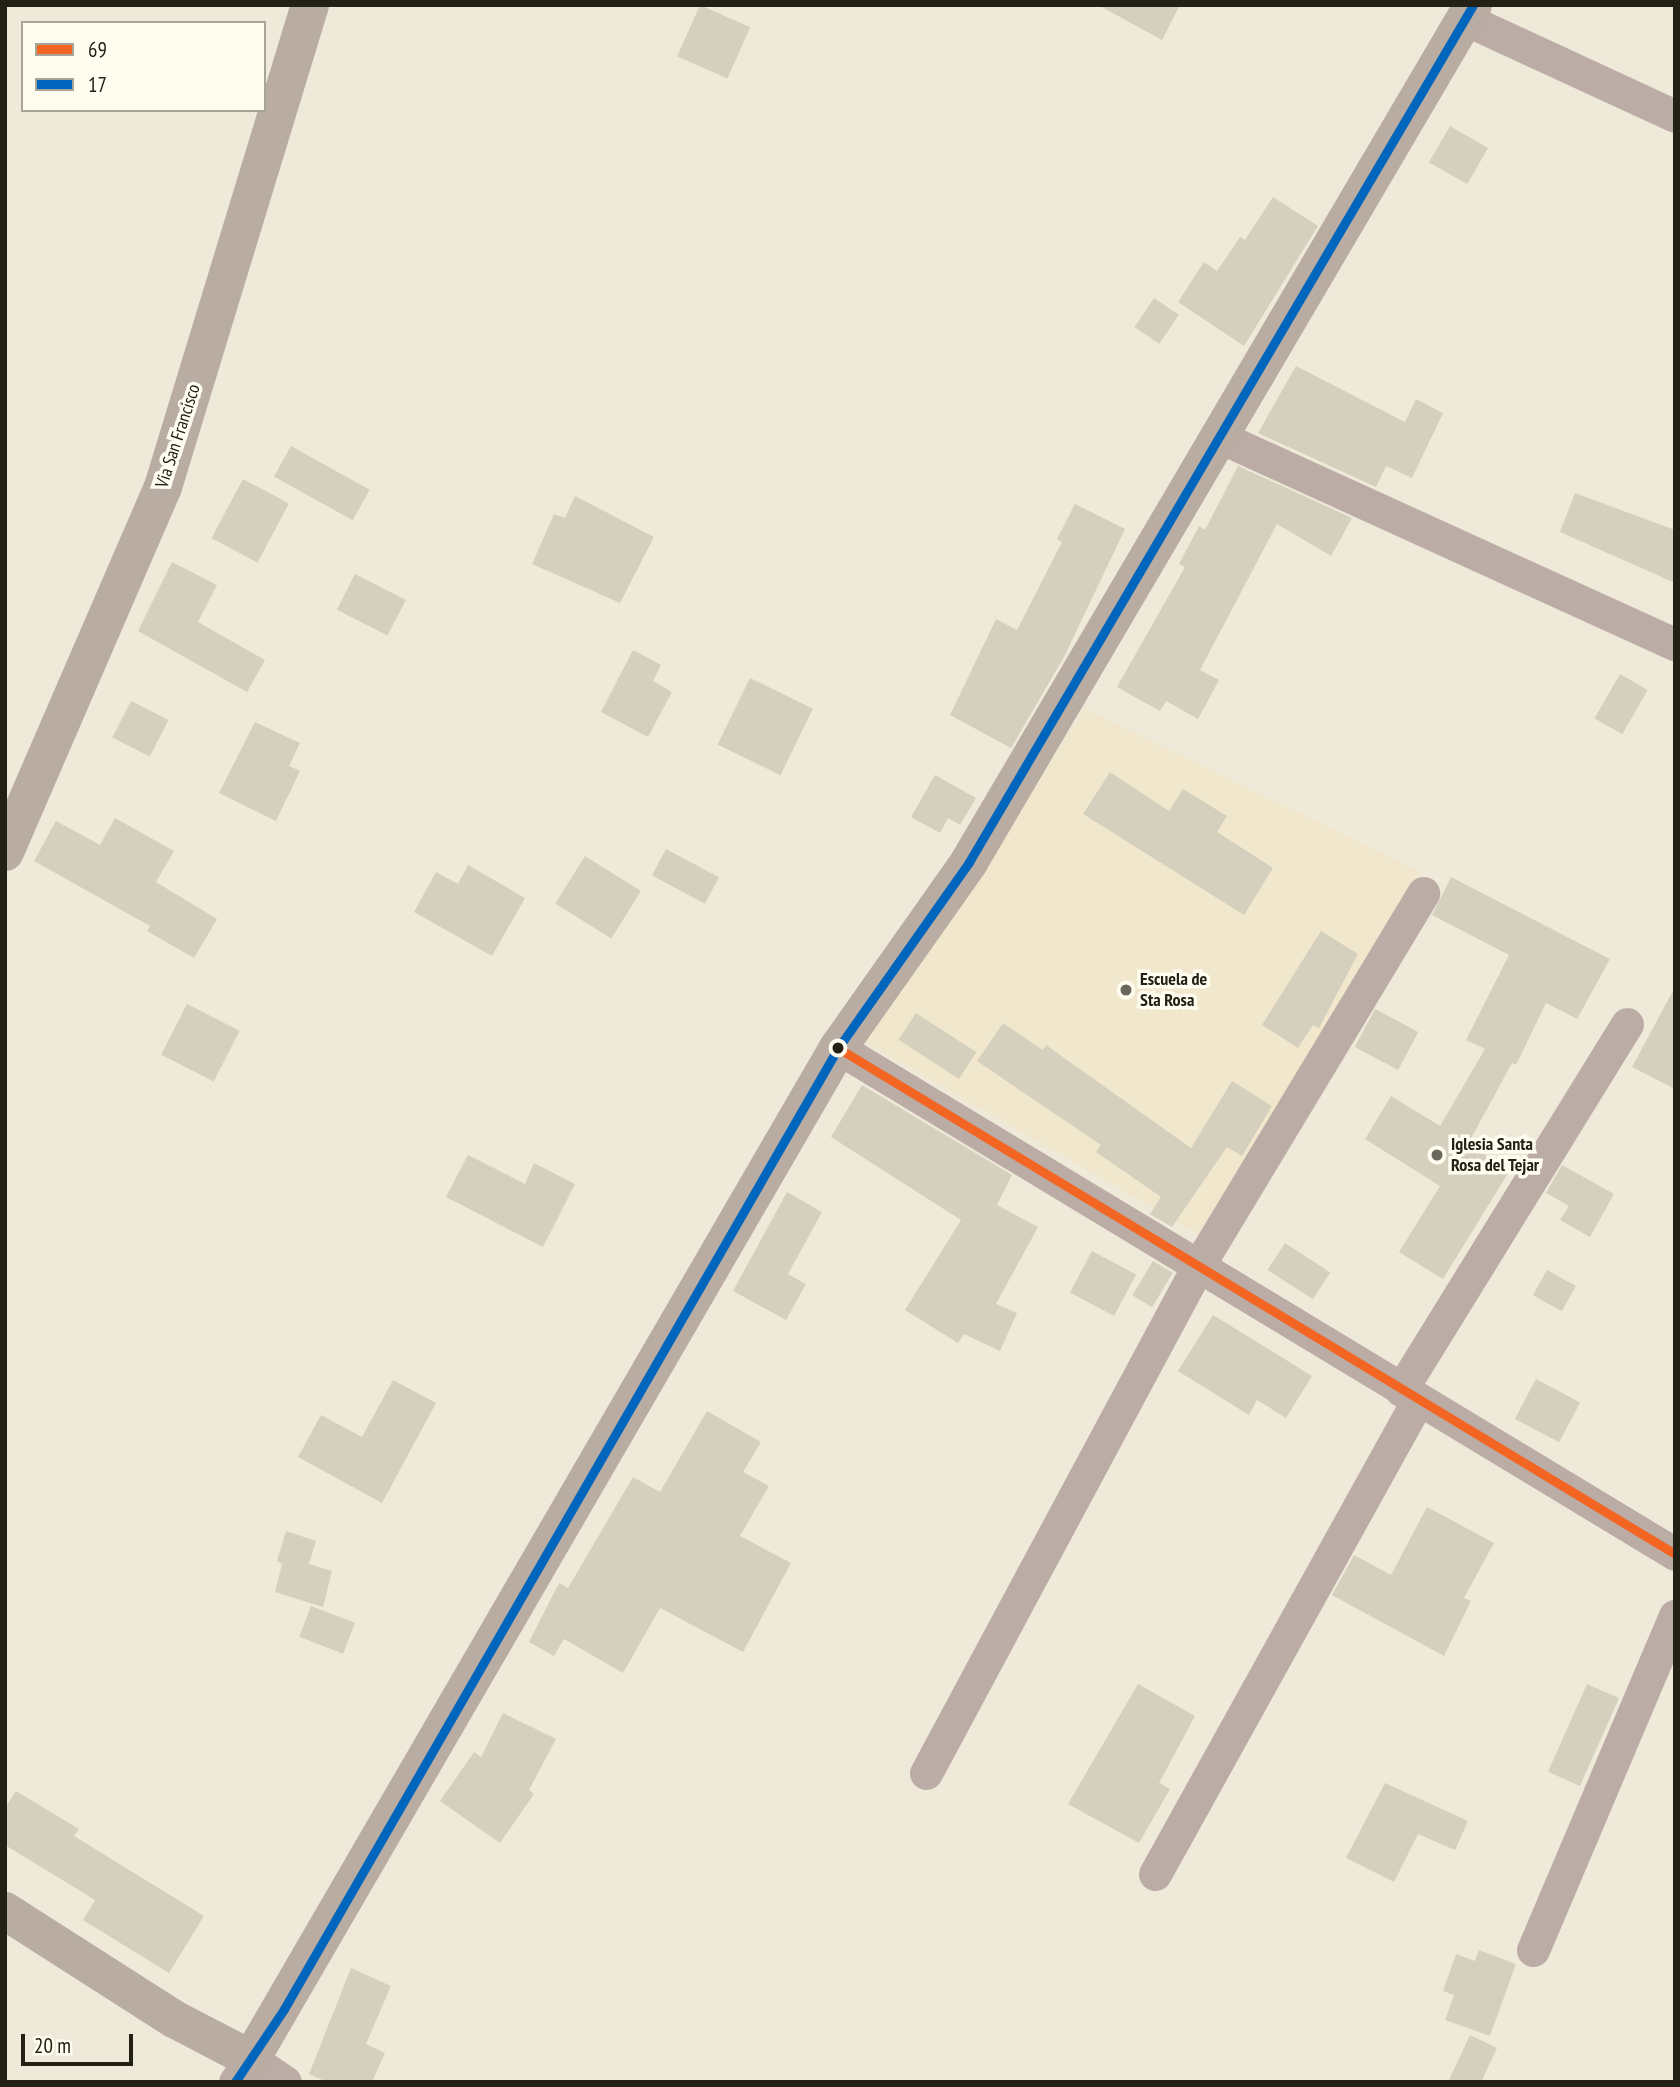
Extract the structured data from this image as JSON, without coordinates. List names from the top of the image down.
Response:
{
  "streets": {
    "main road": ["Via San Francisco"]
  },
  "places": ["Escuela de Sta Rosa", "Iglesia Santa Rosa del Tejar"],
  "lines": ["transit line 17", "transit line 69"],
  "legend": ["69", "17"],
  "scale_bar": "20 m"
}
